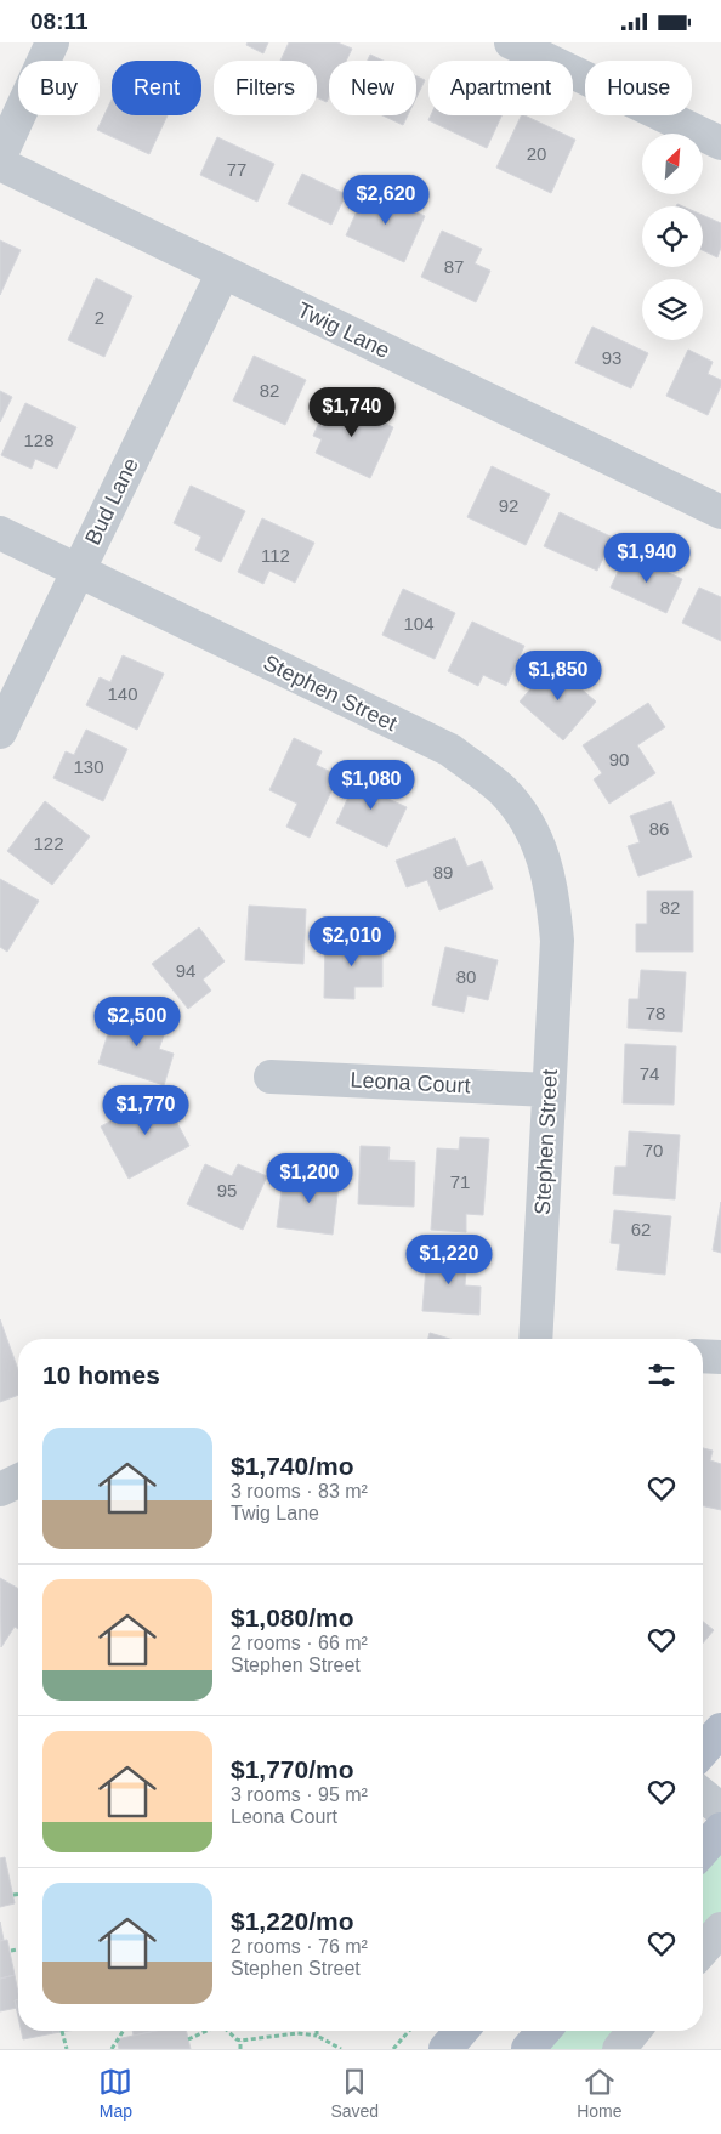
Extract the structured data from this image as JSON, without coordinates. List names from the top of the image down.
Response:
{
  "streets": {
    "street": [
      "Twig Lane",
      "Bud Lane",
      "Stephen Street",
      "Leona Court"
    ]
  },
  "crossings": [
    ["Twig Lane", "Bud Lane"],
    ["Bud Lane", "Stephen Street"],
    ["Stephen Street", "Leona Court"]
  ],
  "house_numbers": [
    "20",
    "77",
    "87",
    "2",
    "93",
    "82",
    "128",
    "92",
    "112",
    "104",
    "140",
    "90",
    "130",
    "86",
    "122",
    "89",
    "82",
    "94",
    "80",
    "78",
    "74",
    "70",
    "71",
    "95",
    "62"
  ],
  "north": "top right",
  "page": {
    "status": "08:11",
    "chip": [
      "Buy",
      "Rent",
      "Filters",
      "New",
      "Apartment",
      "House"
    ],
    "price": [
      "$2,620",
      "$1,740",
      "$1,940",
      "$1,850",
      "$1,080",
      "$2,010",
      "$2,500",
      "$1,770",
      "$1,200",
      "$1,220"
    ],
    "heading": "10 homes",
    "list": [
      {
        "name": "$1,740/mo",
        "note": "3 rooms · 83 m² · Twig Lane"
      },
      {
        "name": "$1,080/mo",
        "note": "2 rooms · 66 m² · Stephen Street"
      },
      {
        "name": "$1,770/mo",
        "note": "3 rooms · 95 m² · Leona Court"
      },
      {
        "name": "$1,220/mo",
        "note": "2 rooms · 76 m² · Stephen Street"
      }
    ],
    "tabs": ["Map", "Saved", "Home"]
  }
}
